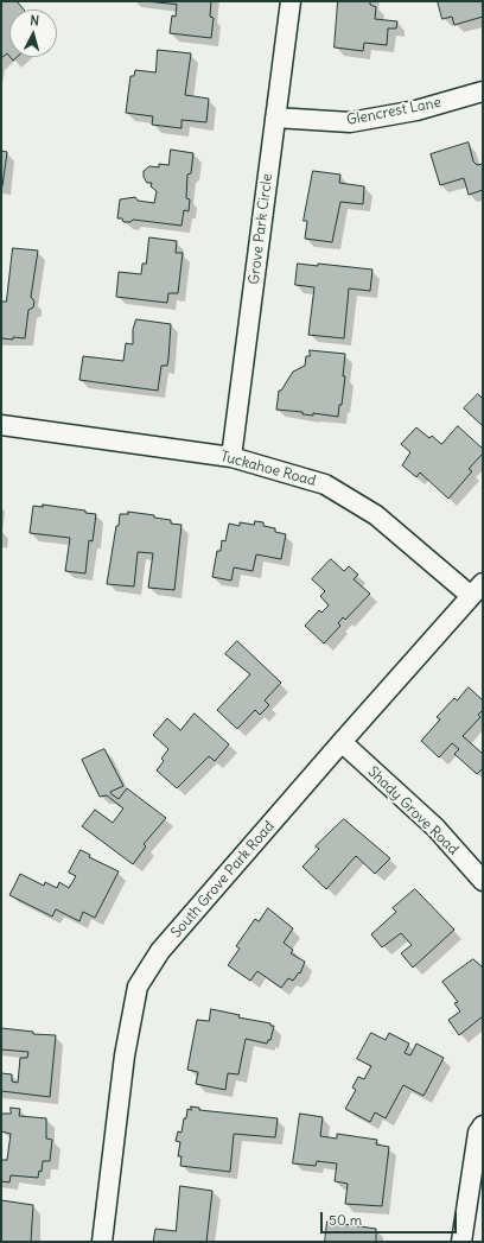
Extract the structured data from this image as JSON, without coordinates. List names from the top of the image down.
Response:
{
  "streets": {
    "street": [
      "Glencrest Lane",
      "Grove Park Circle",
      "Tuckahoe Road",
      "Shady Grove Road",
      "South Grove Park Road"
    ]
  },
  "crossings": [
    ["Glencrest Lane", "Grove Park Circle"],
    ["Grove Park Circle", "Tuckahoe Road"],
    ["Tuckahoe Road", "South Grove Park Road"],
    ["Shady Grove Road", "South Grove Park Road"]
  ],
  "scale_bar": "50 m",
  "north": "top"
}
